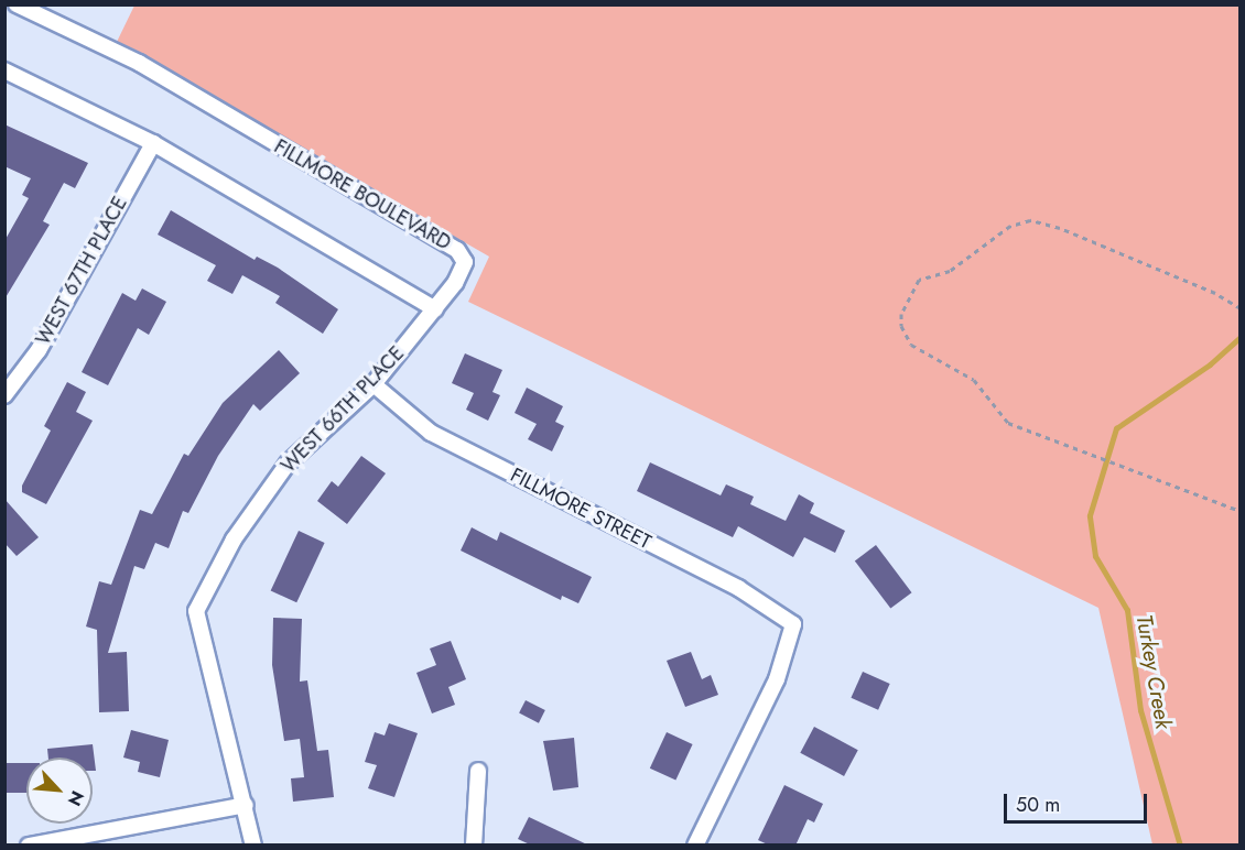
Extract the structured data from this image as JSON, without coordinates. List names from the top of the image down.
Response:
{
  "streets": {
    "street": [
      "FILLMORE BOULEVARD",
      "WEST 67TH PLACE",
      "WEST 66TH PLACE",
      "FILLMORE STREET"
    ]
  },
  "crossings": [
    ["FILLMORE BOULEVARD", "WEST 66TH PLACE"],
    ["WEST 66TH PLACE", "FILLMORE STREET"]
  ],
  "water": ["Turkey Creek"],
  "scale_bar": "50 m",
  "north": "bottom right"
}
